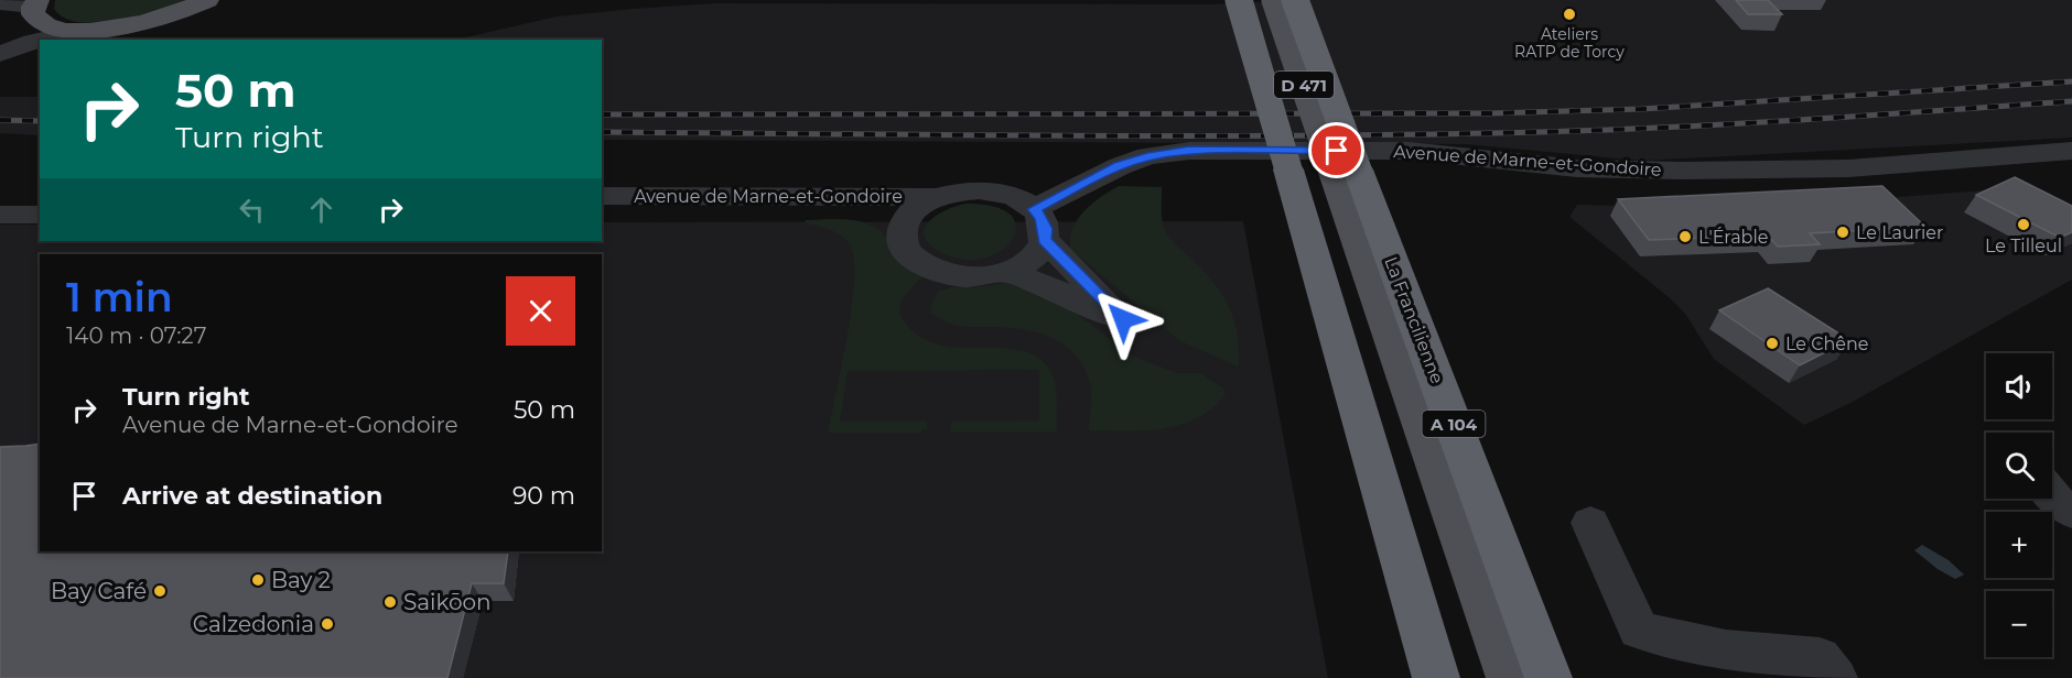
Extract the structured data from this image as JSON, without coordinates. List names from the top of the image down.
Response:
{
  "streets": {
    "highway": ["La Francilienne", "A 104"],
    "main road": ["D 471"],
    "street": ["Avenue de Marne-et-Gondoire"]
  },
  "crossings": [
    ["D 471", "La Francilienne"]
  ],
  "places": [
    "Ateliers RATP de Torcy",
    "Le Tilleul",
    "Le Laurier",
    "L'Érable",
    "Le Chêne",
    "Bay 2",
    "Bay Café",
    "Saikōon",
    "Calzedonia"
  ],
  "page": {
    "turn": ["50 m", "Turn right"],
    "heading": ["1 min", "140 m · 07:27"],
    "map_buttons": ["+", "−"],
    "list": [
      {
        "name": "Turn right",
        "note": "Avenue de Marne-et-Gondoire",
        "value": "50 m"
      },
      {
        "name": "Arrive at destination",
        "value": "90 m"
      }
    ]
  }
}
